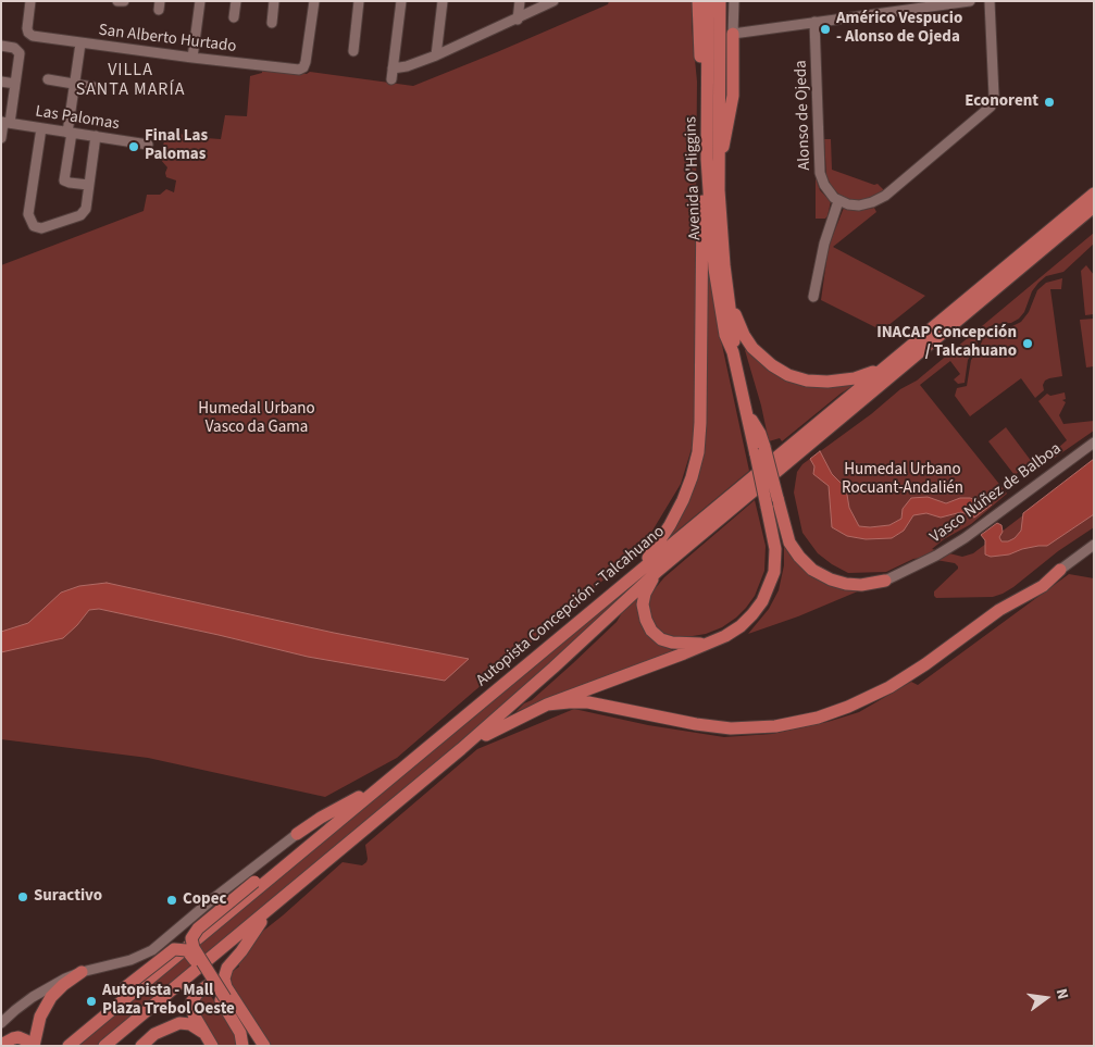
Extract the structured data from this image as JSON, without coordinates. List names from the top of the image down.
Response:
{
  "streets": {
    "main road": ["Avenida O'Higgins", "Autopista Concepción - Talcahuano"],
    "street": [
      "San Alberto Hurtado",
      "Alonso de Ojeda",
      "Las Palomas",
      "Vasco Núñez de Balboa"
    ]
  },
  "districts": ["VILLA SANTA MARÍA"],
  "parks": ["Humedal Urbano Vasco da Gama", "Humedal Urbano Rocuant-Andalién"],
  "places": [
    "Américo Vespucio - Alonso de Ojeda",
    "Econorent",
    "Final Las Palomas",
    "INACAP Concepción / Talcahuano",
    "Suractivo",
    "Copec",
    "Autopista - Mall Plaza Trebol Oeste"
  ],
  "north": "right"
}
